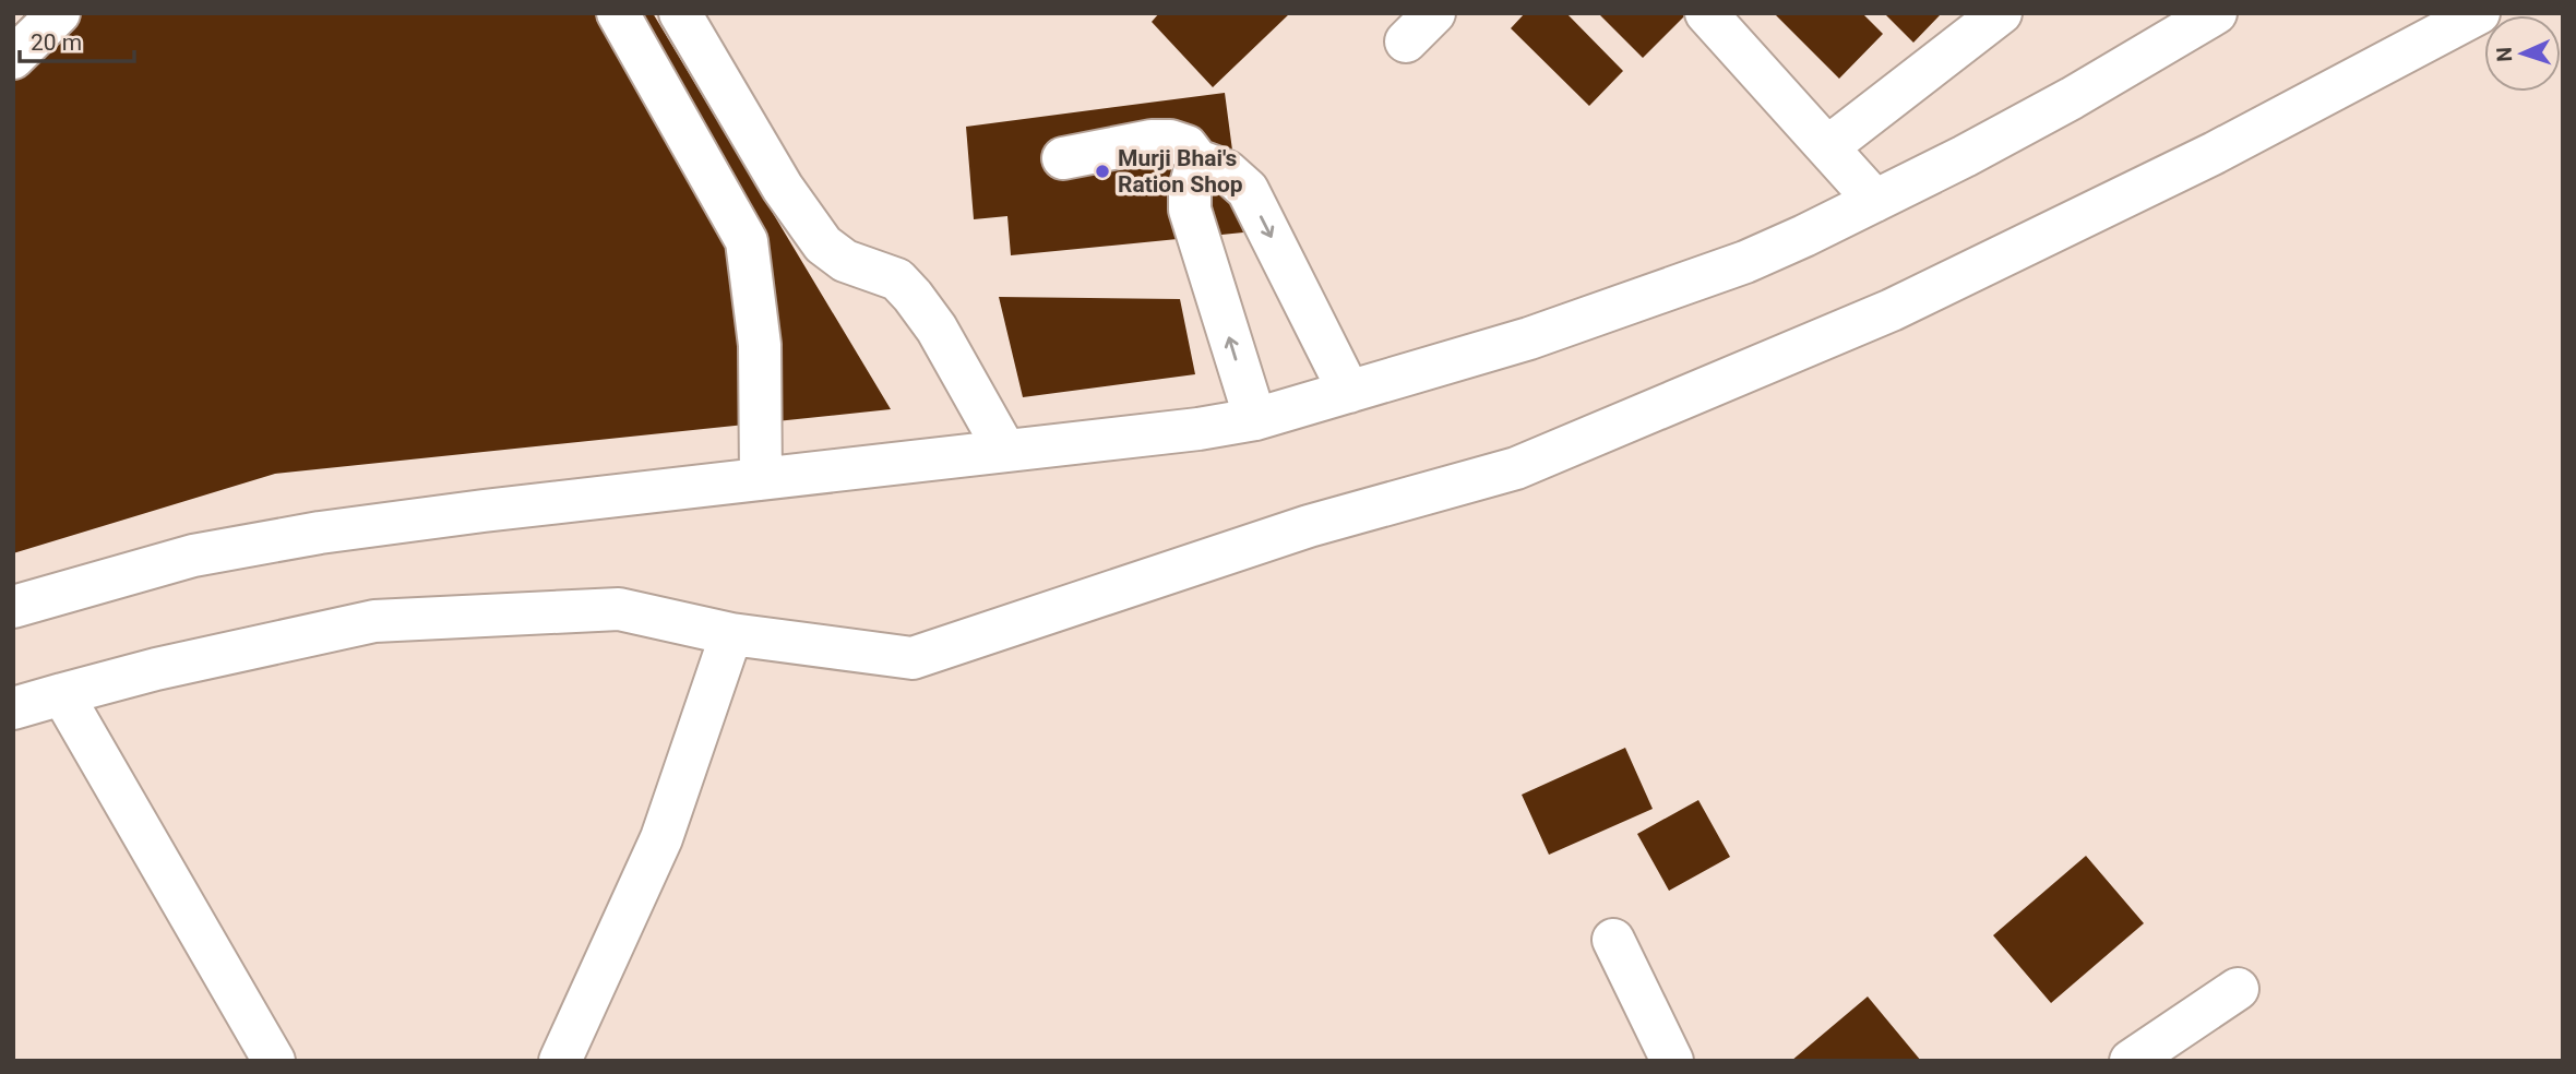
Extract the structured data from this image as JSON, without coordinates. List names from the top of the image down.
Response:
{
  "places": ["Murji Bhai's Ration Shop"],
  "scale_bar": "20 m",
  "north": "left"
}
